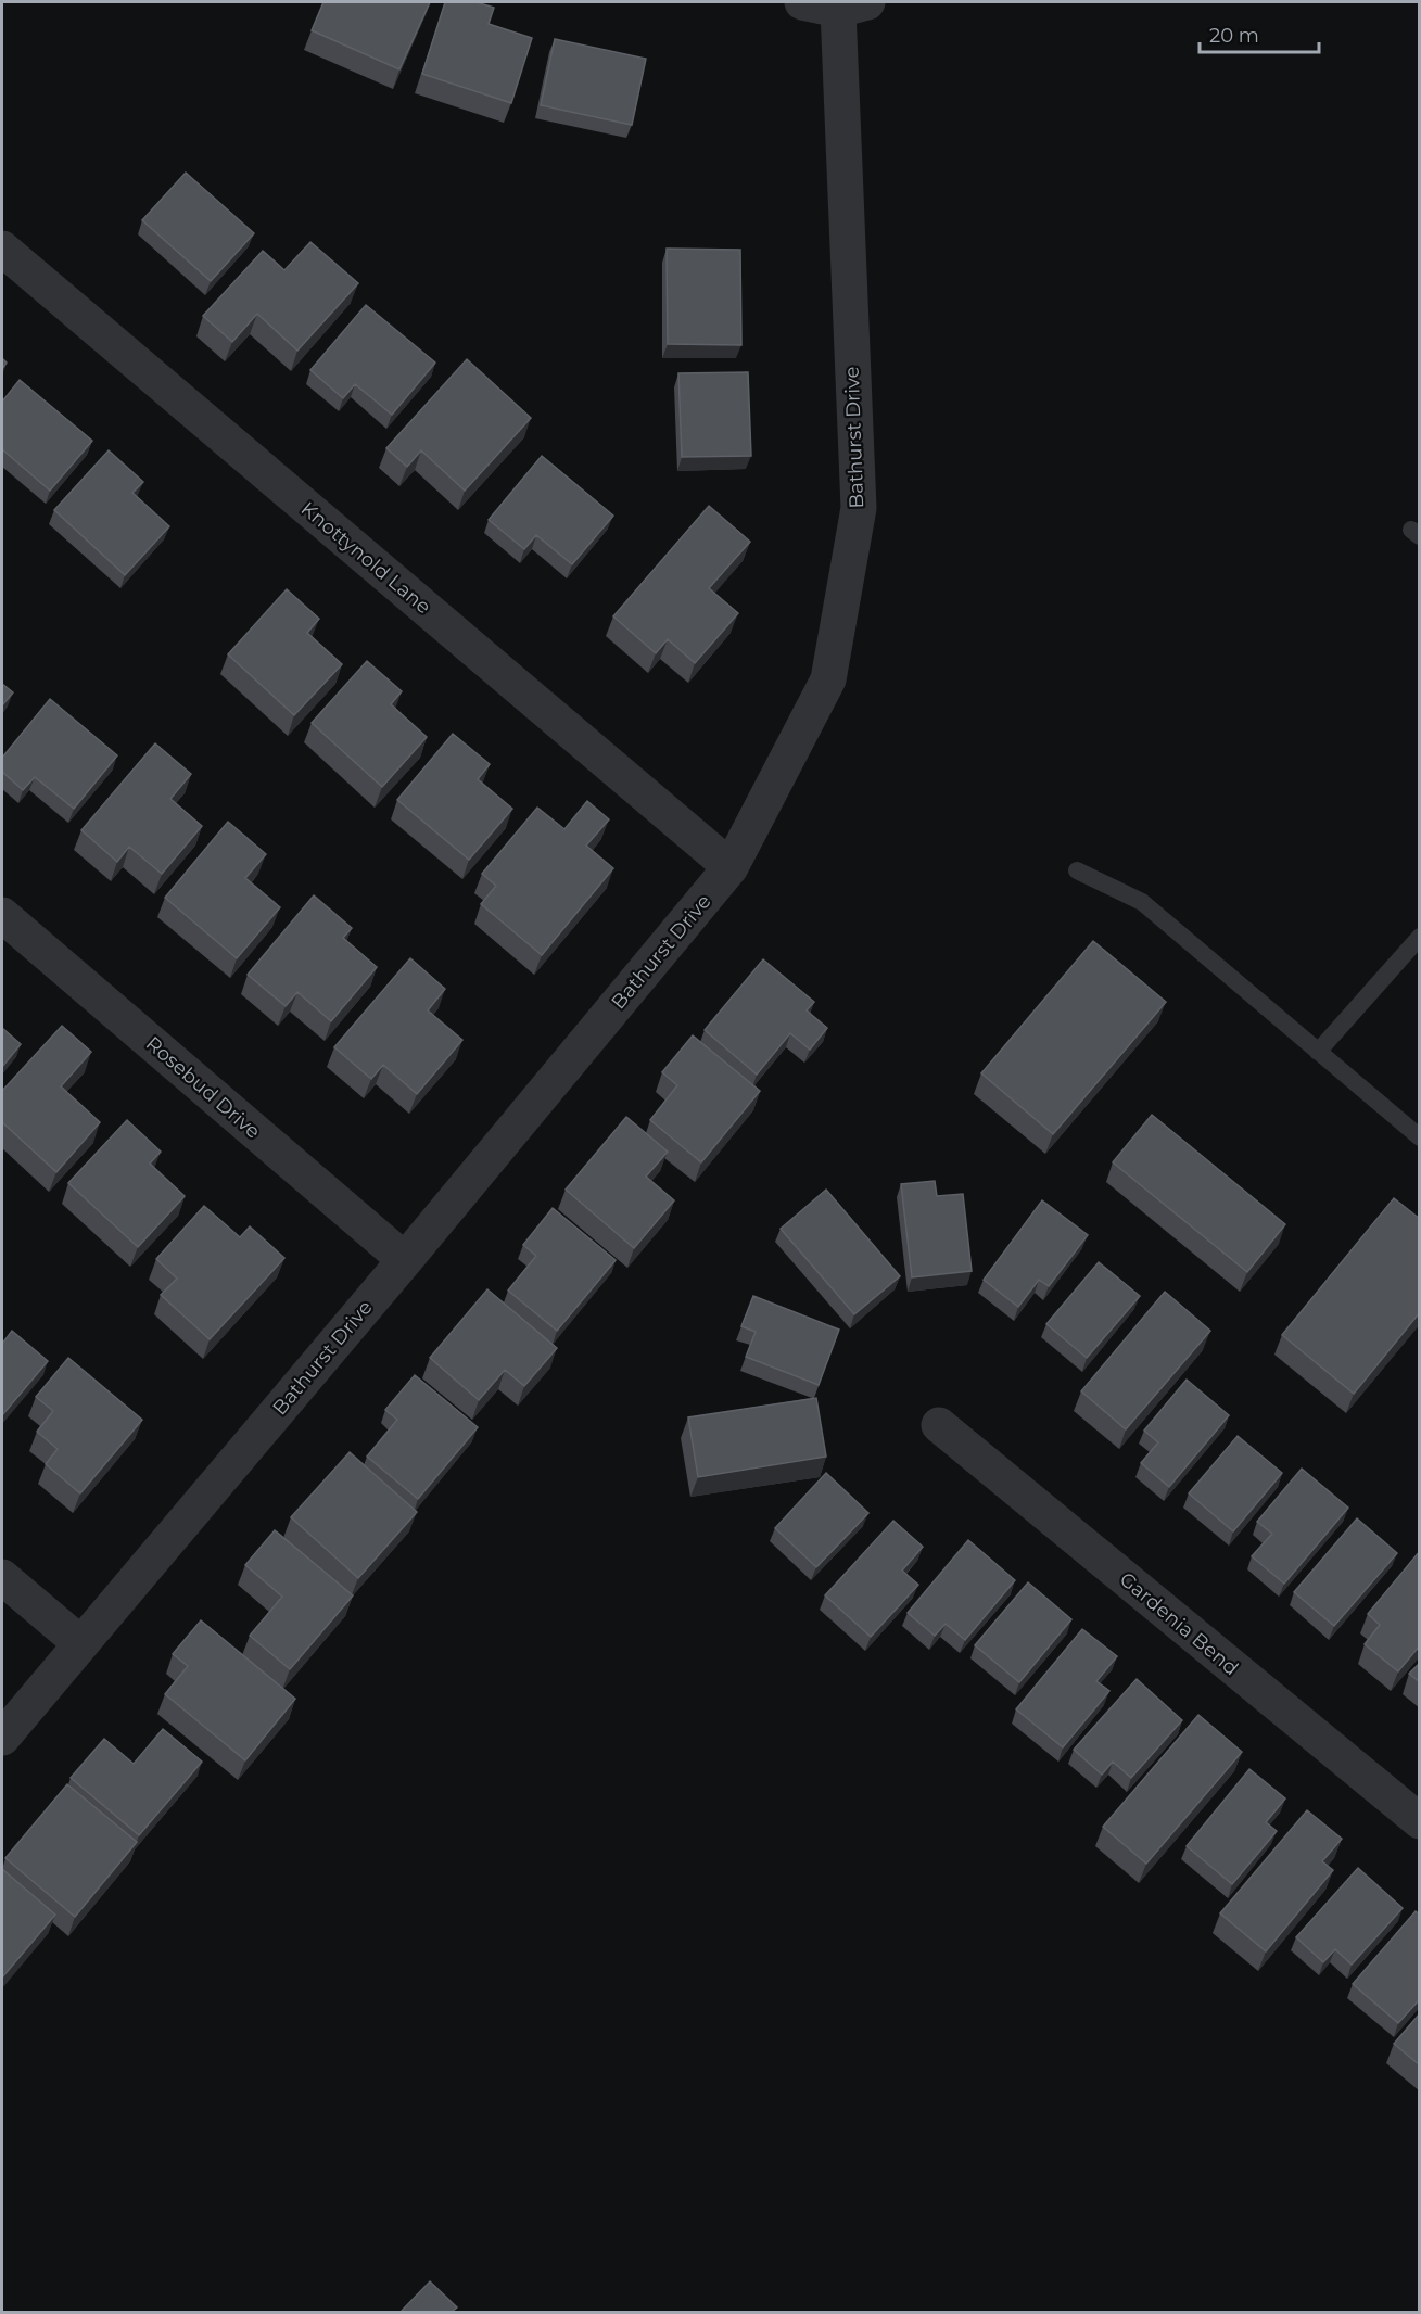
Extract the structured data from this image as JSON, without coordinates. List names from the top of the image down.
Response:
{
  "streets": {
    "street": [
      "Bathurst Drive",
      "Knottynold Lane",
      "Rosebud Drive",
      "Gardenia Bend"
    ]
  },
  "crossings": [
    ["Bathurst Drive", "Knottynold Lane"],
    ["Bathurst Drive", "Rosebud Drive"]
  ],
  "scale_bar": "20 m"
}
